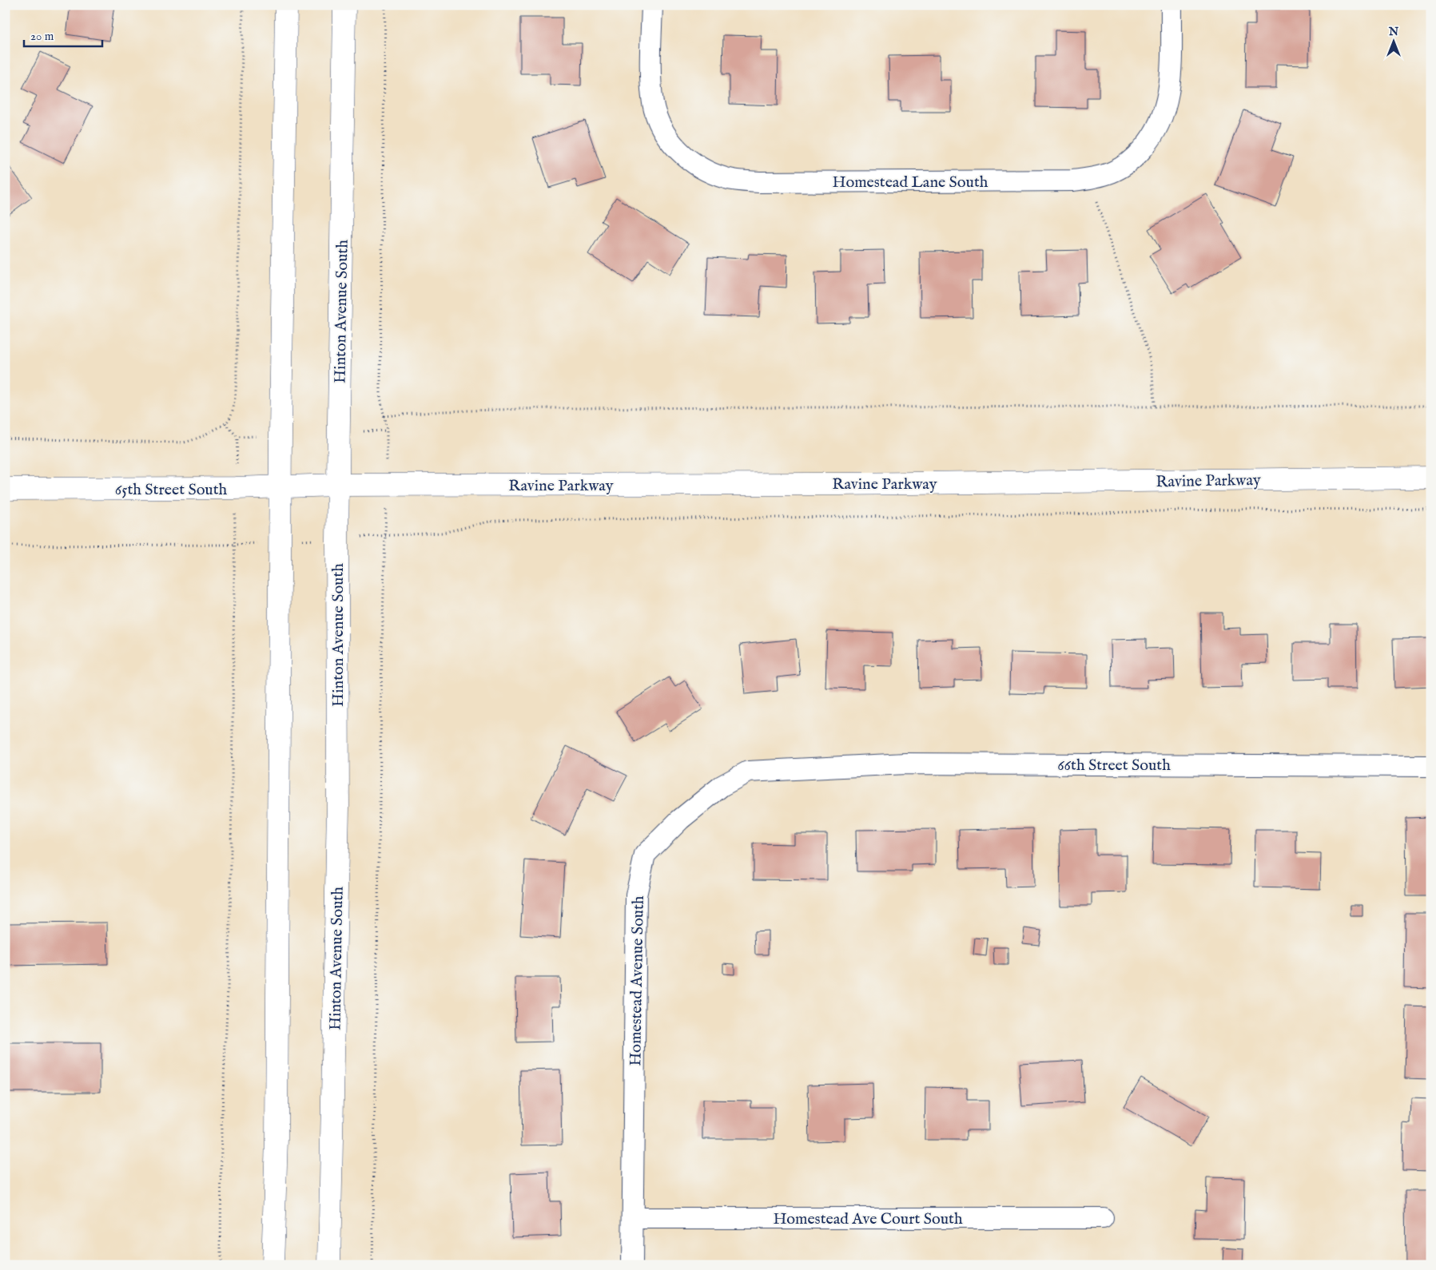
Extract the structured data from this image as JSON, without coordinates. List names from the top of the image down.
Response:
{
  "streets": {
    "main road": ["Hinton Avenue South", "Ravine Parkway", "65th Street South"],
    "street": [
      "Homestead Lane South",
      "66th Street South",
      "Homestead Avenue South",
      "Homestead Ave Court South"
    ]
  },
  "crossings": [
    ["Hinton Avenue South", "Ravine Parkway"],
    ["Hinton Avenue South", "65th Street South"],
    ["Ravine Parkway", "65th Street South"],
    ["66th Street South", "Homestead Avenue South"],
    ["Homestead Avenue South", "Homestead Ave Court South"]
  ],
  "scale_bar": "20 m",
  "north": "top"
}
